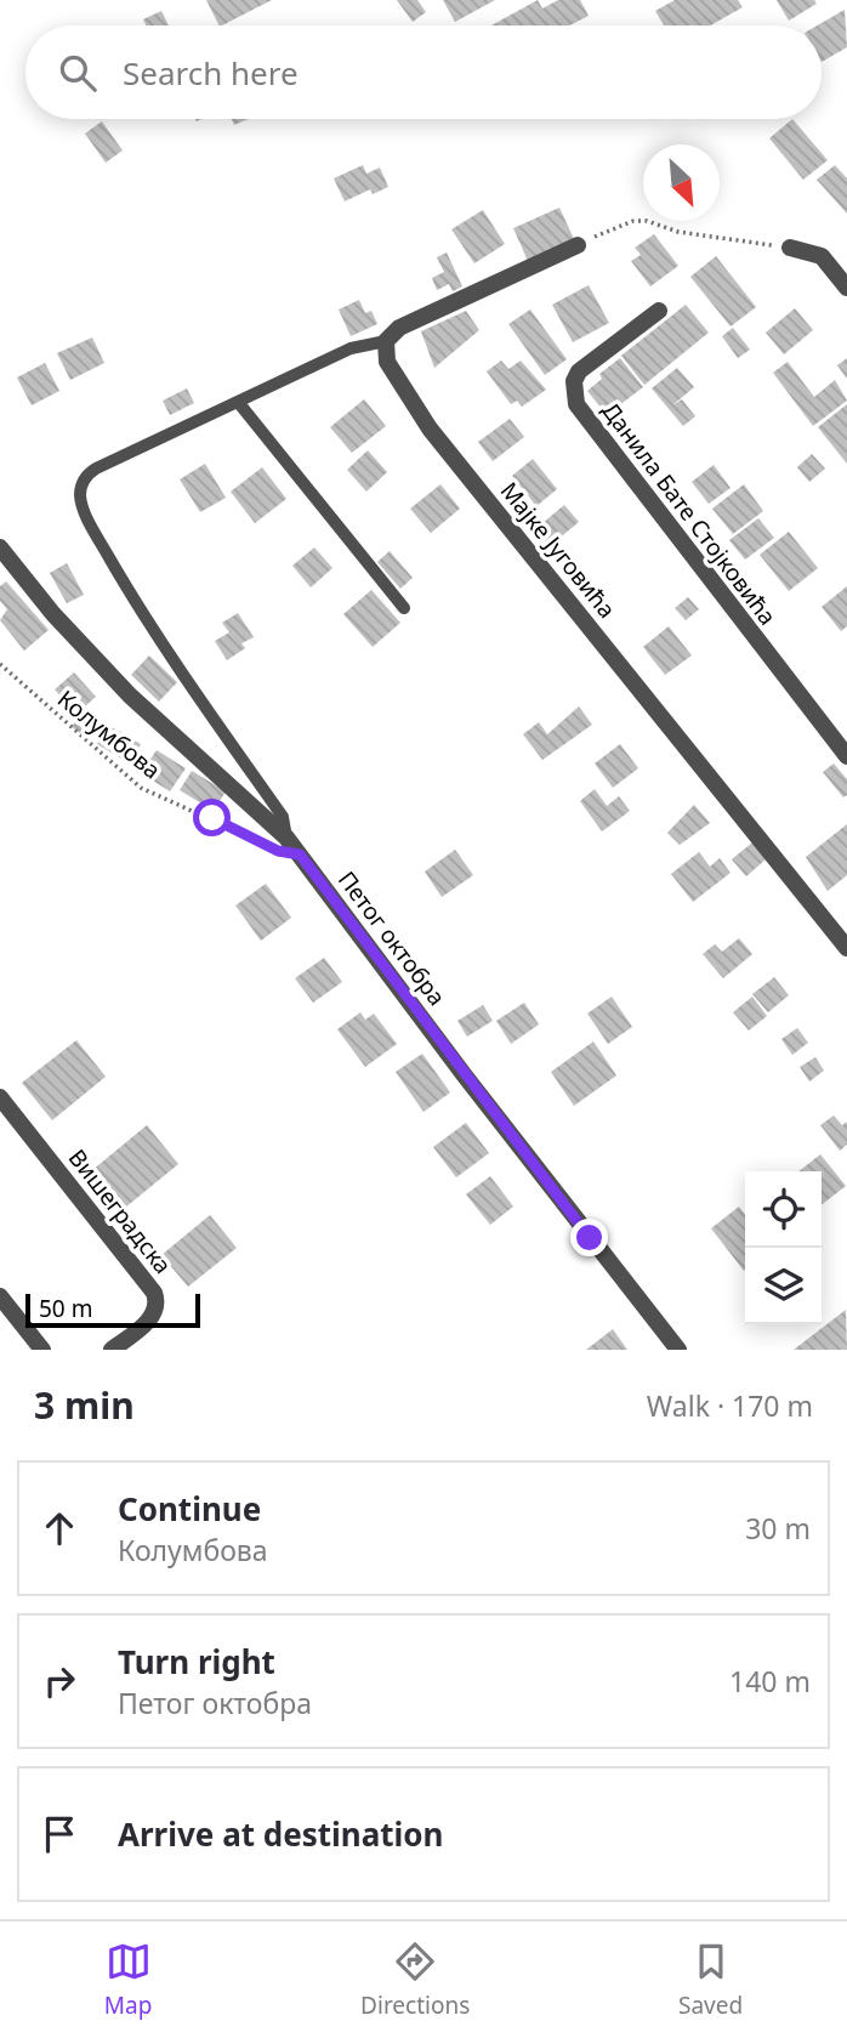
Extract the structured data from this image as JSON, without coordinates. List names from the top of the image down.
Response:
{
  "streets": {
    "street": [
      "Данила Бате Стојковића",
      "Мајке Југовића",
      "Петог октобра",
      "Вишеградска"
    ],
    "path": ["Колумбова"]
  },
  "scale_bar": "50 m",
  "north": "bottom right",
  "page": {
    "search": "Search here",
    "scale": "50 m",
    "heading": ["3 min", "Walk · 170 m"],
    "list": [
      ["Continue", "Колумбова", "30 m"],
      ["Turn right", "Петог октобра", "140 m"],
      "Arrive at destination"
    ],
    "nav": ["Map", "Directions", "Saved"]
  }
}
